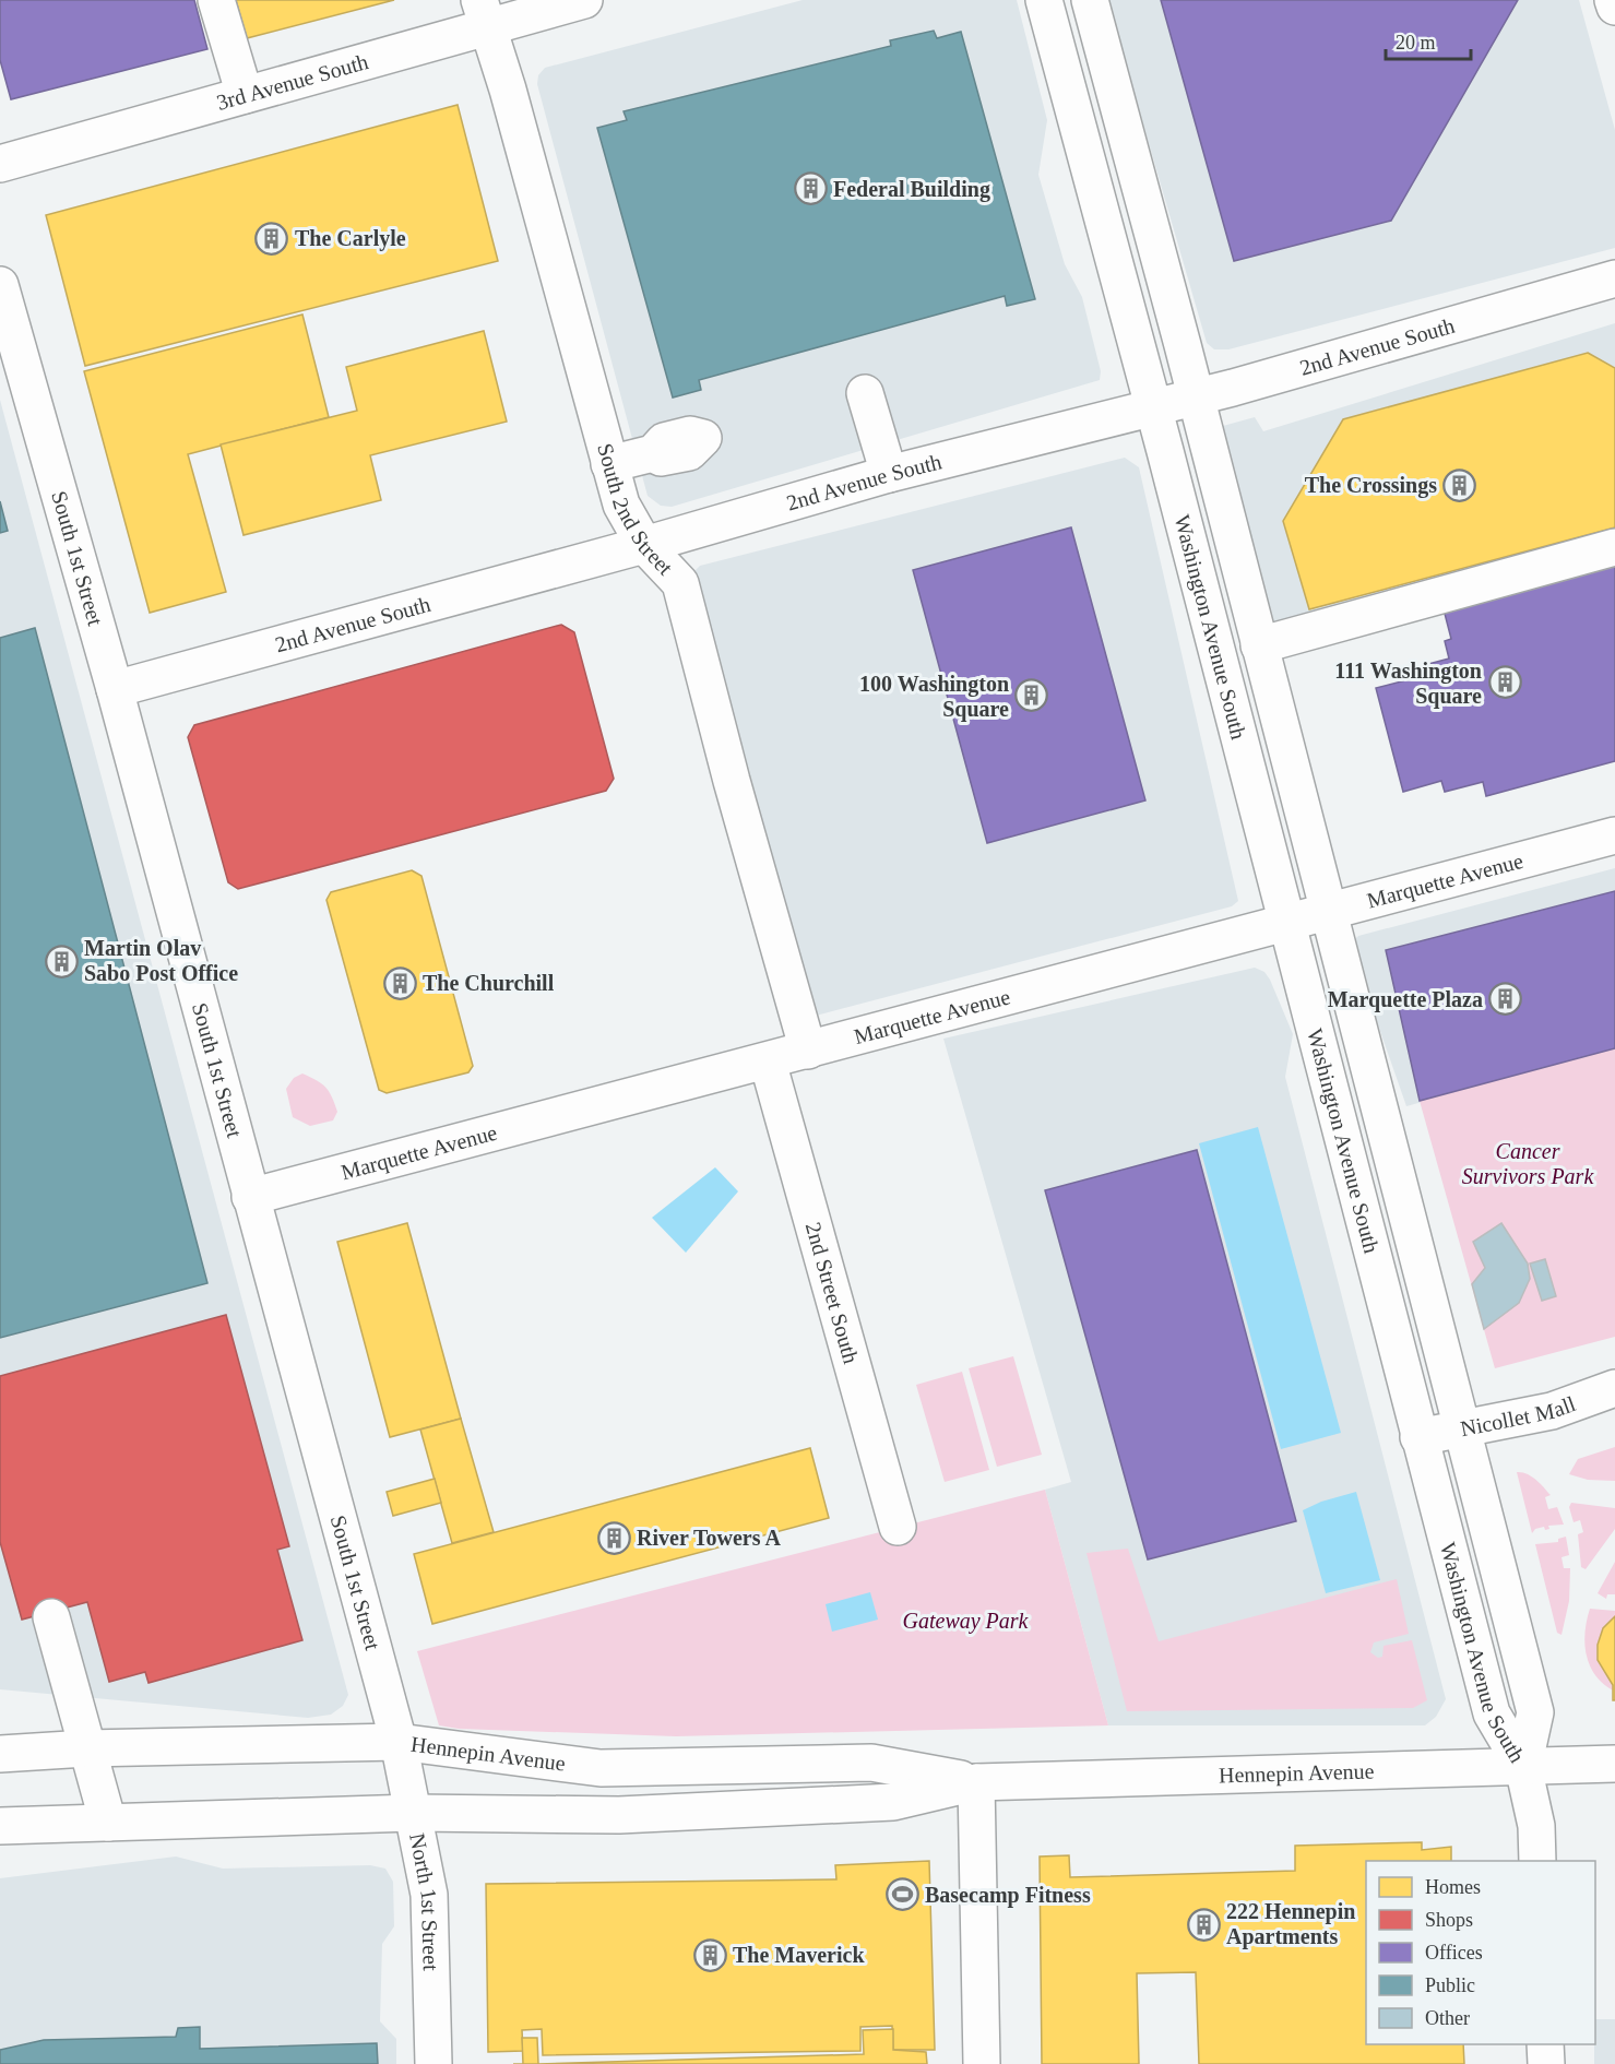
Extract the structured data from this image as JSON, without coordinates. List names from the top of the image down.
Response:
{
  "streets": {
    "main road": [
      "3rd Avenue South",
      "2nd Avenue South",
      "South 2nd Street",
      "South 1st Street",
      "Washington Avenue South",
      "Marquette Avenue",
      "2nd Street South",
      "Nicollet Mall",
      "Hennepin Avenue",
      "North 1st Street"
    ]
  },
  "crossings": [
    ["3rd Avenue South", "South 2nd Street"],
    ["2nd Avenue South", "South 2nd Street"],
    ["2nd Avenue South", "South 1st Street"],
    ["2nd Avenue South", "Washington Avenue South"],
    ["South 2nd Street", "Marquette Avenue"],
    ["South 1st Street", "Marquette Avenue"],
    ["South 1st Street", "Hennepin Avenue"],
    ["South 1st Street", "North 1st Street"],
    ["Washington Avenue South", "Marquette Avenue"],
    ["Washington Avenue South", "Nicollet Mall"],
    ["Washington Avenue South", "Hennepin Avenue"],
    ["Marquette Avenue", "2nd Street South"],
    ["Hennepin Avenue", "North 1st Street"]
  ],
  "parks": ["Cancer Survivors Park", "Gateway Park"],
  "places": {
    "building": [
      "Federal Building",
      "The Carlyle",
      "The Crossings",
      "111 Washington Square",
      "100 Washington Square",
      "Martin Olav Sabo Post Office",
      "The Churchill",
      "Marquette Plaza",
      "River Towers A",
      "222 Hennepin Apartments",
      "The Maverick"
    ],
    "sports": ["Basecamp Fitness"]
  },
  "legend": [
    "Homes",
    "Shops",
    "Offices",
    "Public",
    "Other"
  ],
  "scale_bar": "20 m"
}
